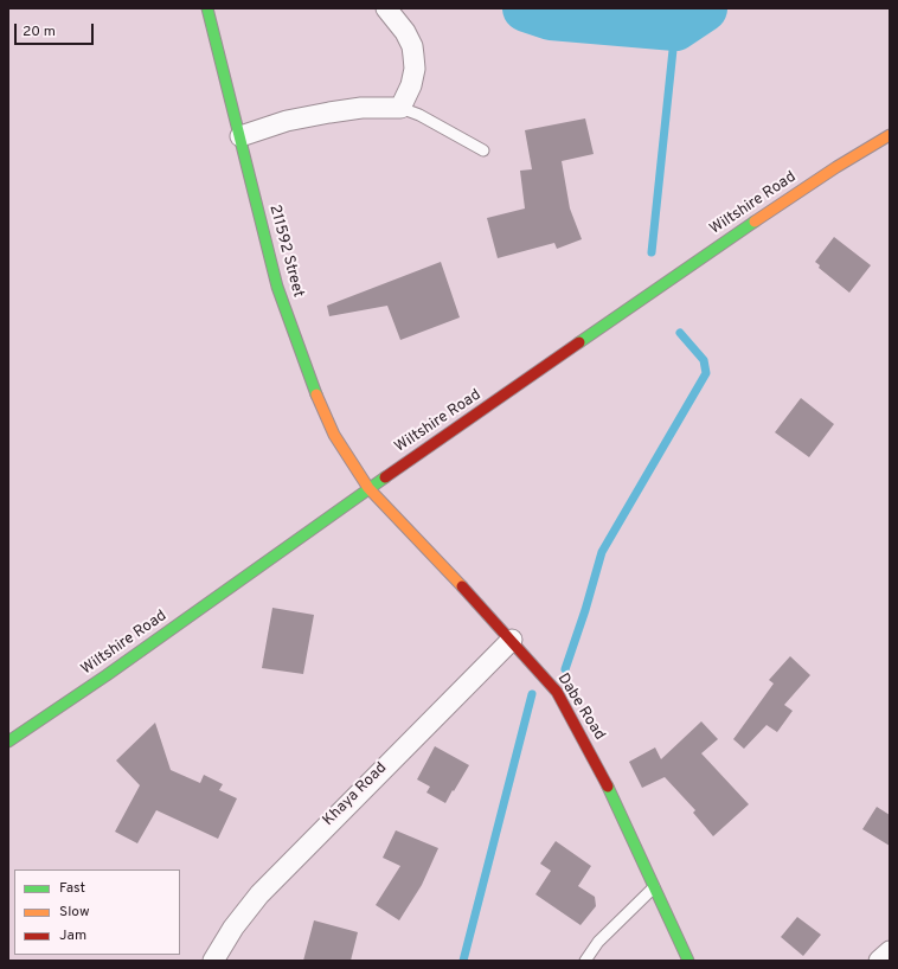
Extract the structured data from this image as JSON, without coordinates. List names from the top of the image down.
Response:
{
  "streets": {
    "street": [
      "Wiltshire Road",
      "211592 Street",
      "Dabe Road",
      "Khaya Road"
    ]
  },
  "crossings": [
    ["Wiltshire Road", "211592 Street"],
    ["Wiltshire Road", "Dabe Road"],
    ["211592 Street", "Dabe Road"],
    ["Dabe Road", "Khaya Road"]
  ],
  "legend": ["Fast", "Slow", "Jam"],
  "scale_bar": "20 m"
}
